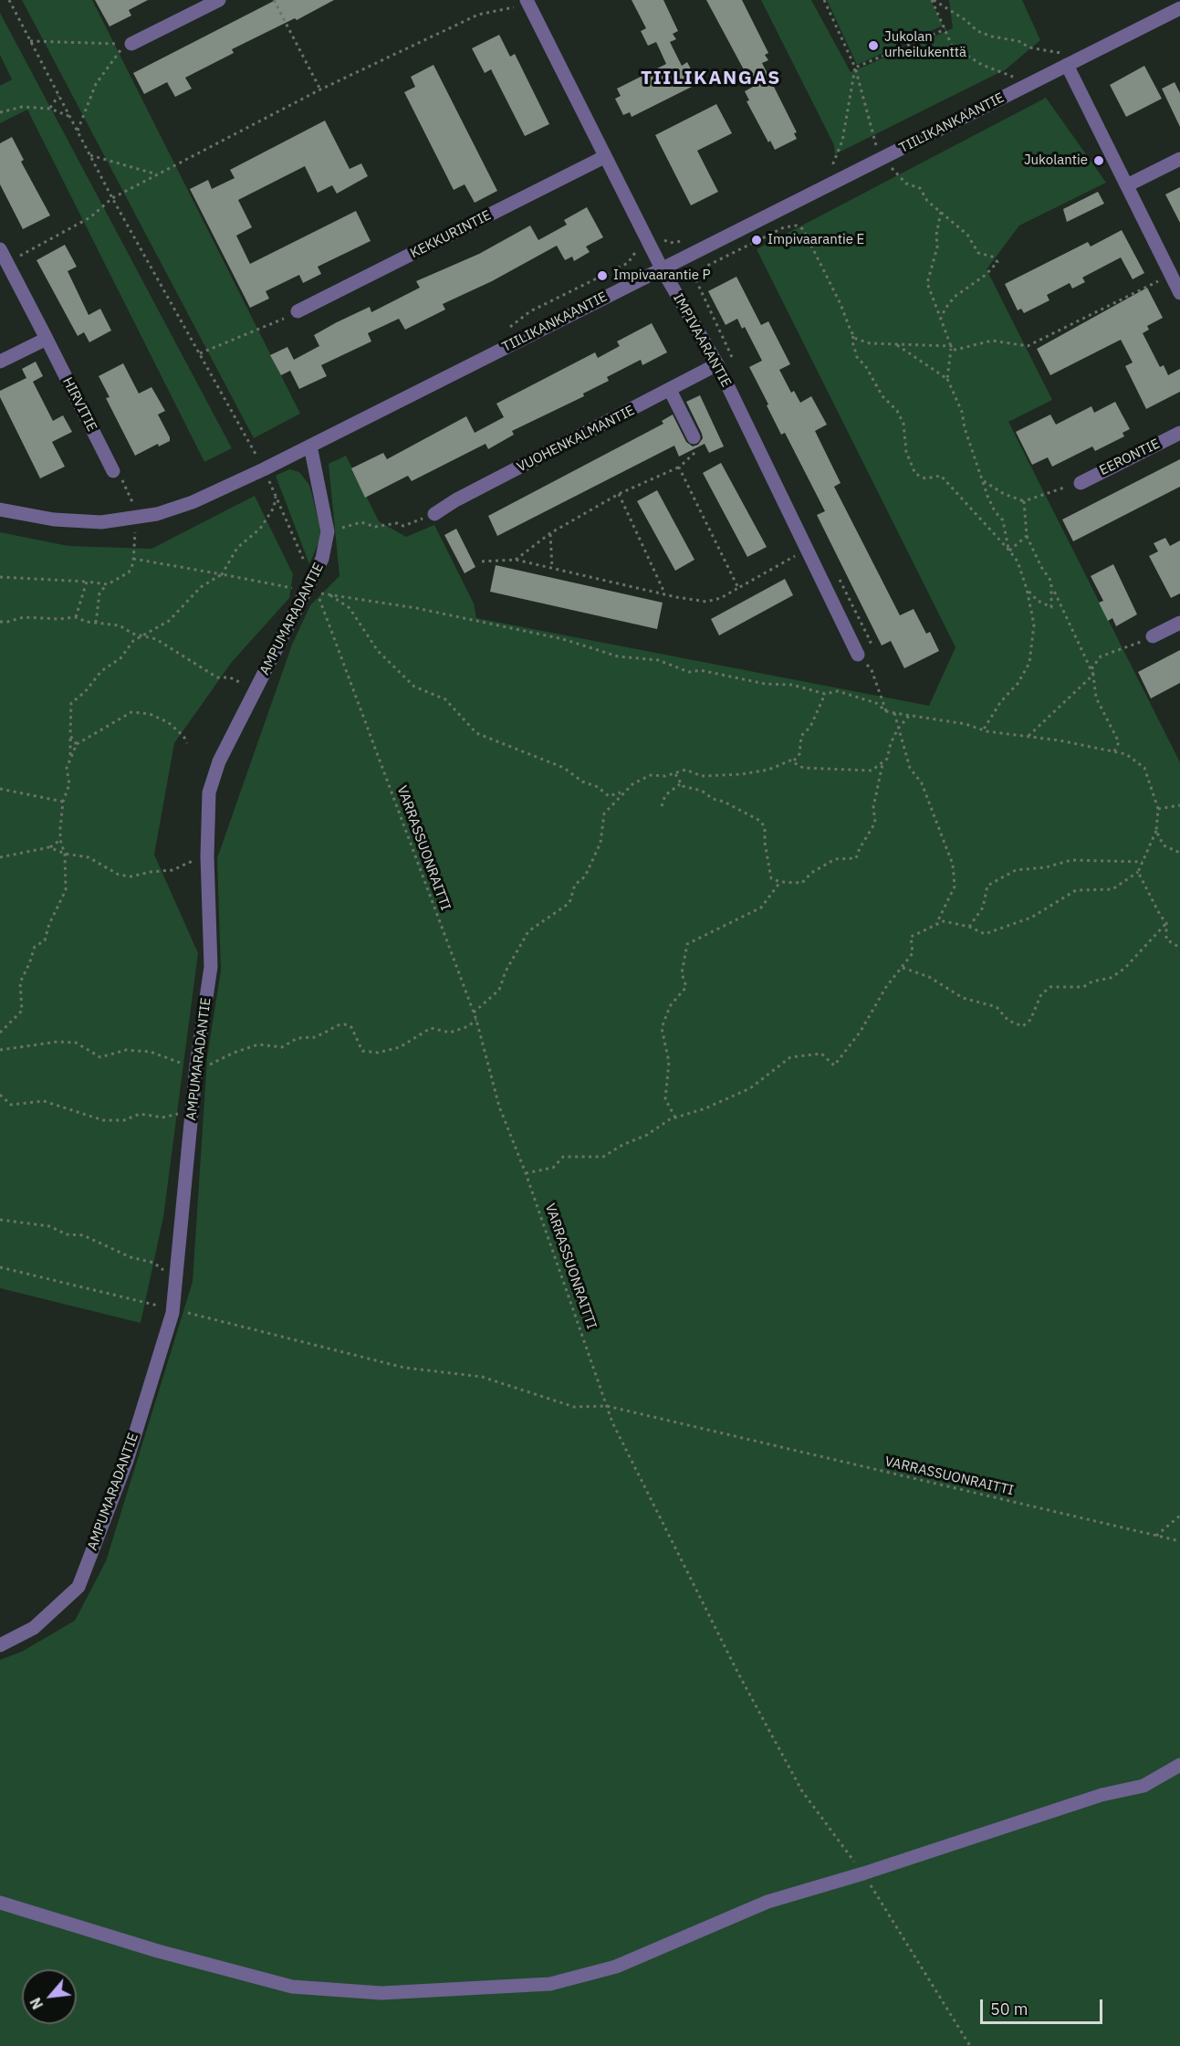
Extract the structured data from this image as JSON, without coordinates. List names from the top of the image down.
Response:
{
  "streets": {
    "street": [
      "TIILIKANKAANTIE",
      "KEKKURINTIE",
      "IMPIVAARANTIE",
      "HIRVITIE",
      "VUOHENKALMANTIE",
      "EERONTIE",
      "AMPUMARADANTIE"
    ],
    "path": ["VARRASSUONRAITTI"]
  },
  "crossings": [
    ["TIILIKANKAANTIE", "IMPIVAARANTIE"],
    ["TIILIKANKAANTIE", "AMPUMARADANTIE"],
    ["TIILIKANKAANTIE", "VARRASSUONRAITTI"],
    ["KEKKURINTIE", "IMPIVAARANTIE"],
    ["IMPIVAARANTIE", "VUOHENKALMANTIE"],
    ["AMPUMARADANTIE", "VARRASSUONRAITTI"]
  ],
  "districts": ["TIILIKANGAS"],
  "places": [
    "Jukolan urheilukenttä",
    "Jukolantie",
    "Impivaarantie E",
    "Impivaarantie P"
  ],
  "scale_bar": "50 m",
  "north": "bottom left"
}
